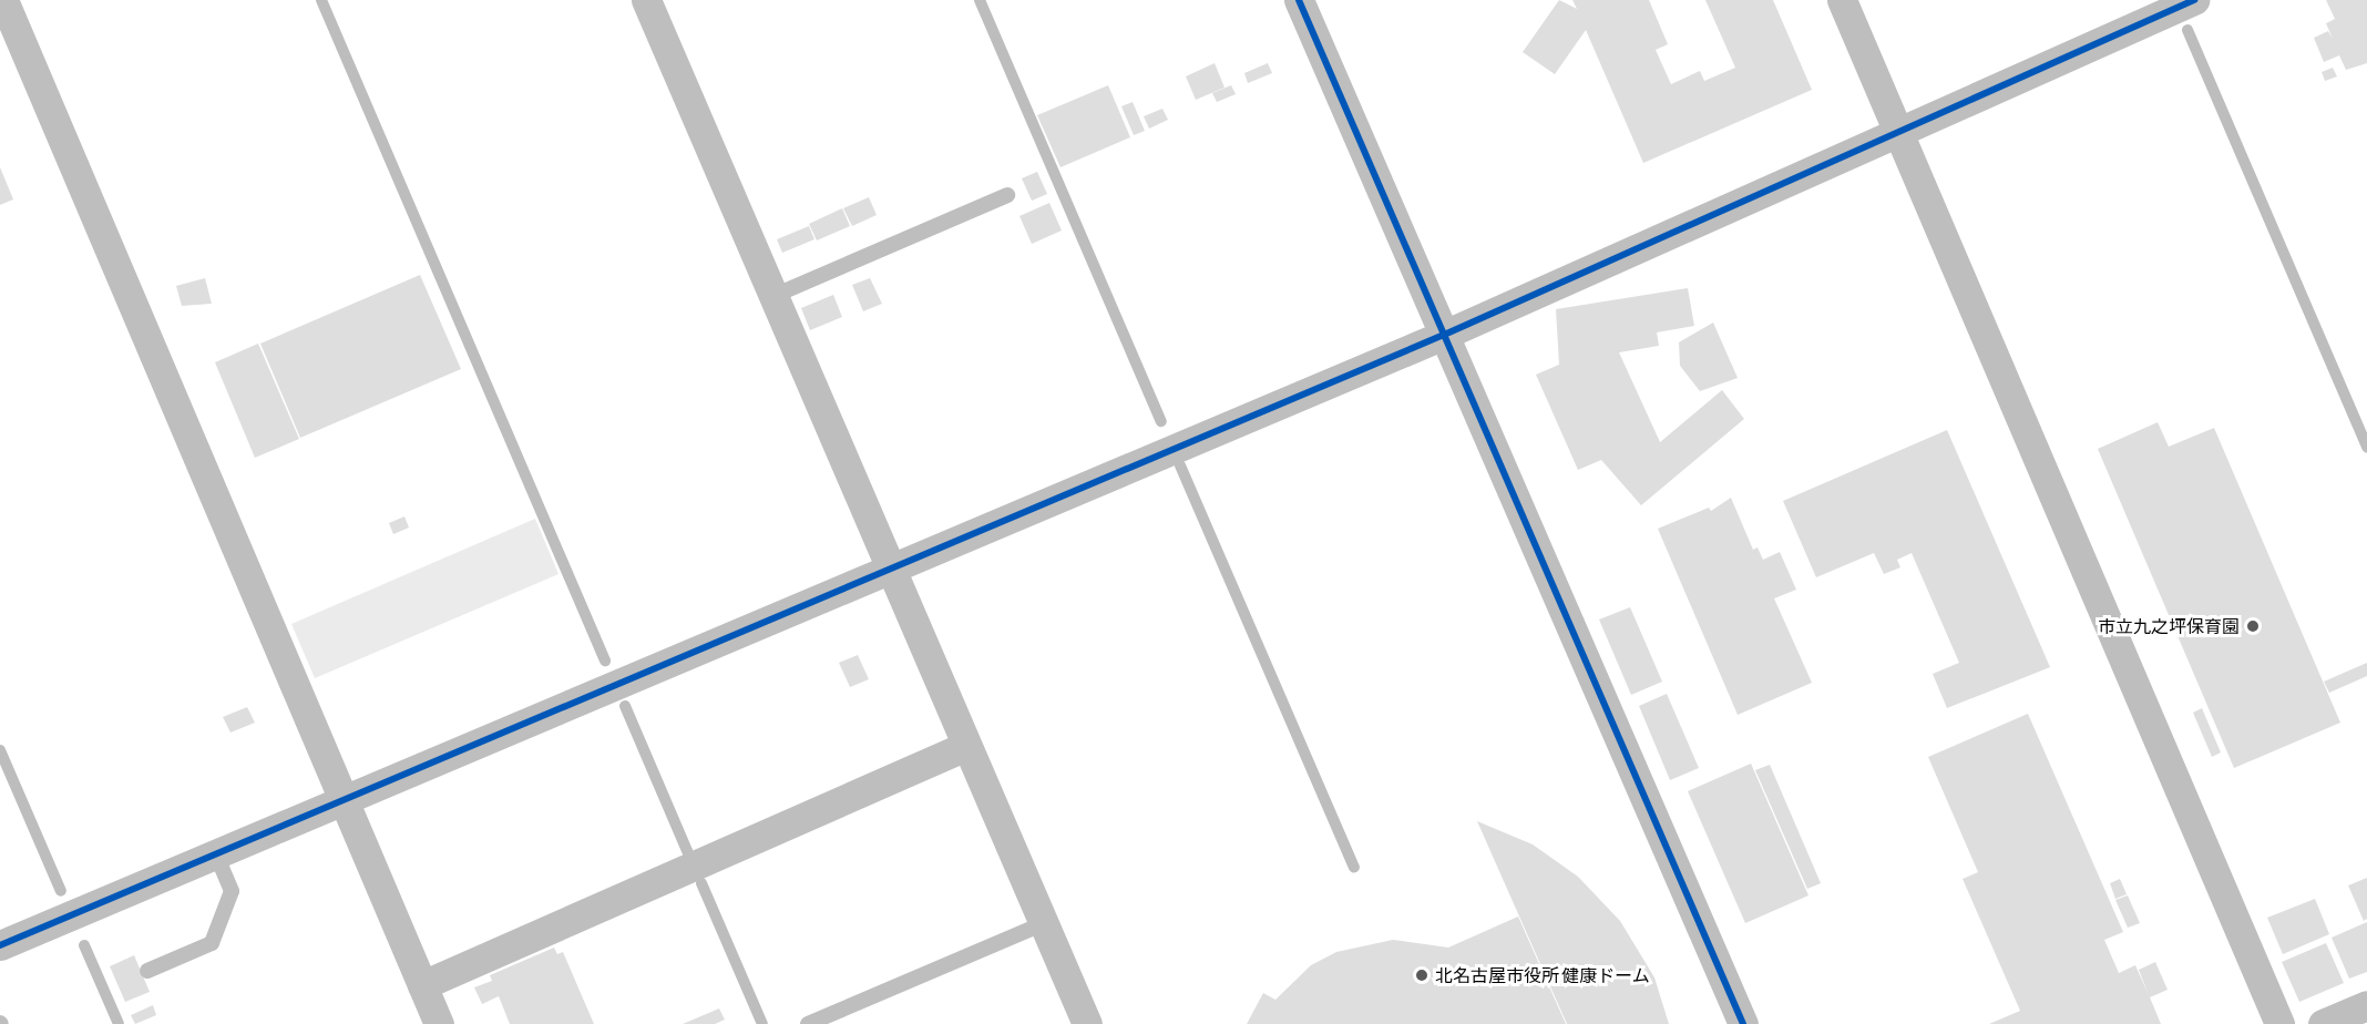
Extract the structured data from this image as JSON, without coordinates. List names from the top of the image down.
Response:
{
  "places": ["市立九之坪保育園", "北名古屋市役所 健康ドーム"]
}
